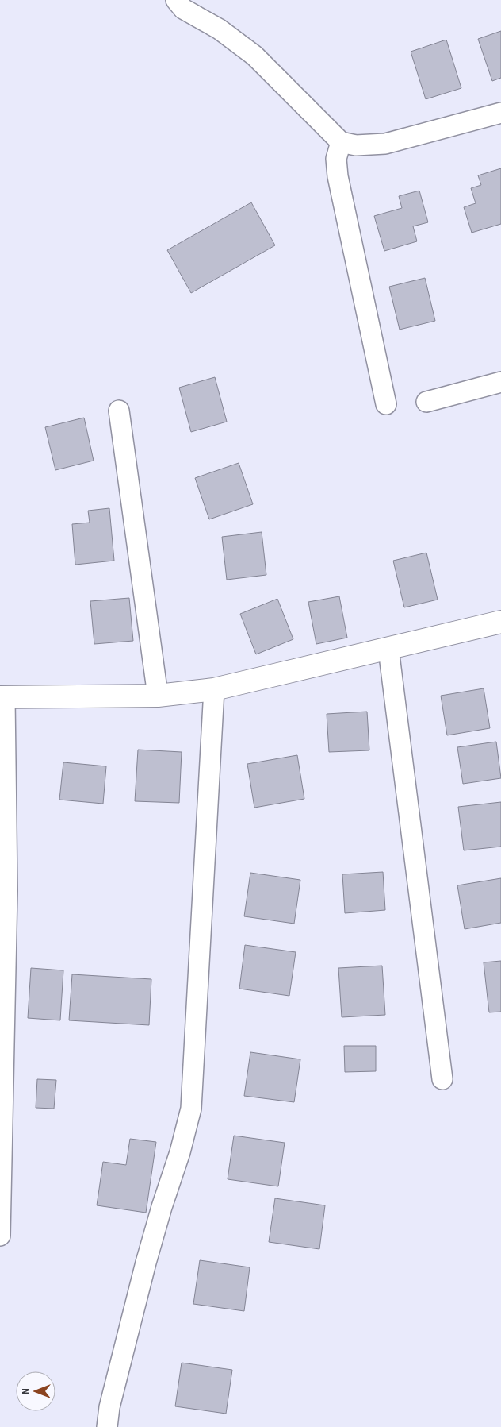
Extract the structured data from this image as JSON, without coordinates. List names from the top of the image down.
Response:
{
  "north": "left"
}
